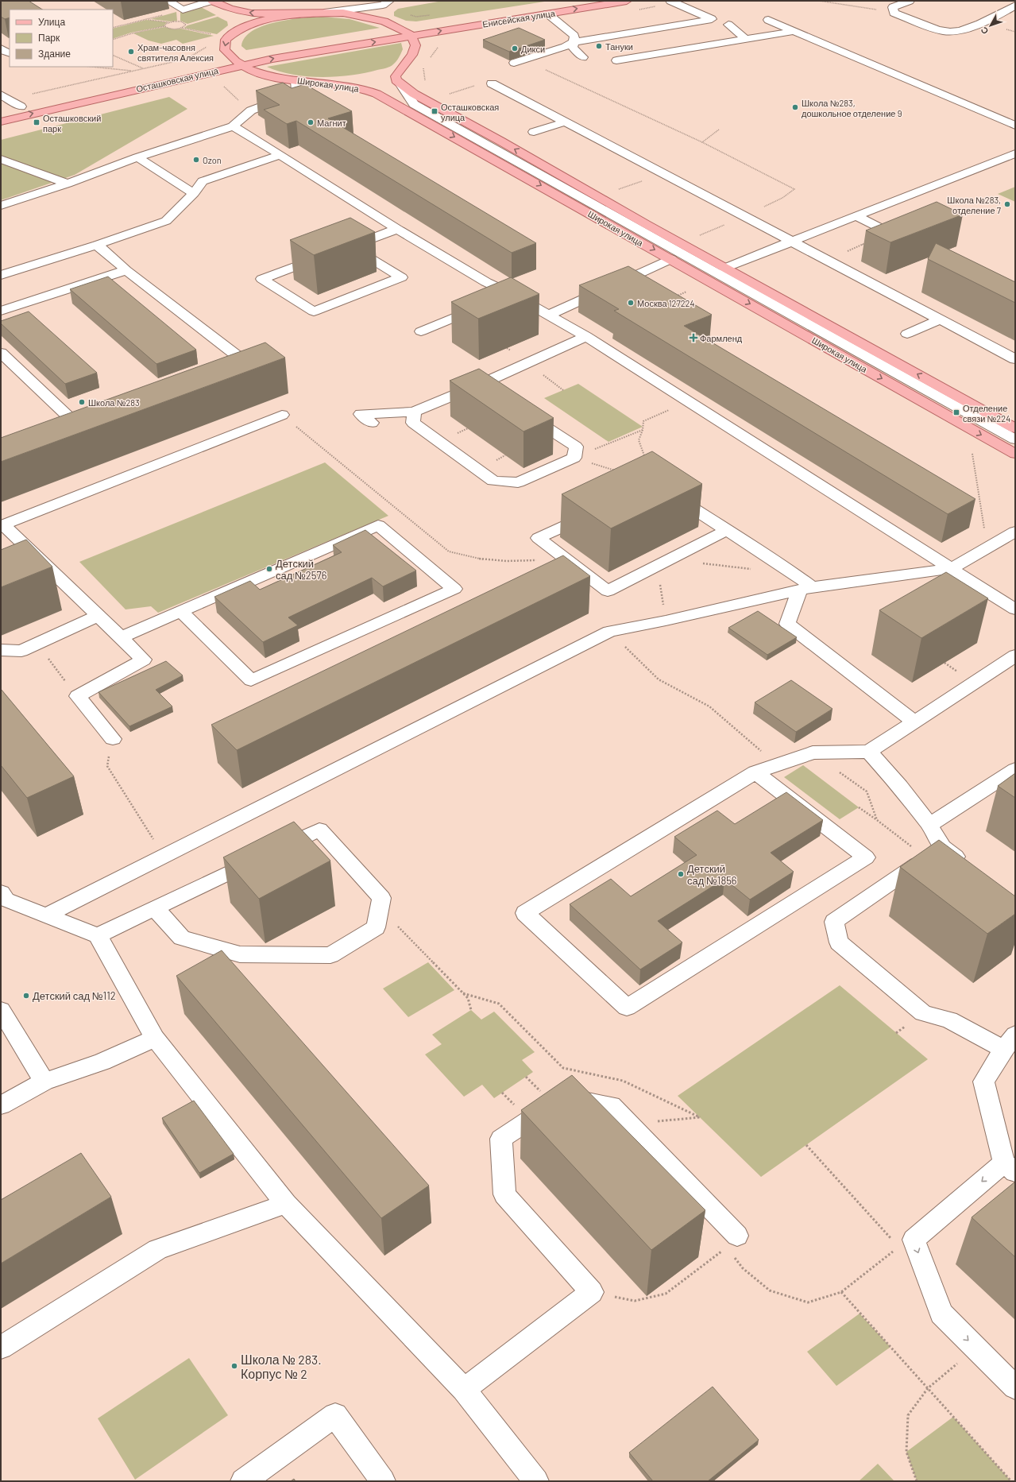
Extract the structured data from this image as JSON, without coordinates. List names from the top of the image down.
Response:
{
  "streets": {
    "main road": ["Енисейская улица", "Осташковская улица", "Широкая улица"]
  },
  "crossings": [
    ["Енисейская улица", "Осташковская улица"],
    ["Осташковская улица", "Широкая улица"]
  ],
  "places": {
    "other": [
      "Тануки",
      "Дикси",
      "Храм-часовня святителя Алексия",
      "Школа №283, дошкольное отделение 9",
      "Магнит",
      "Ozon",
      "Школа №283, отделение 7",
      "Москва 127224",
      "Школа №283",
      "Детский сад №2576",
      "Детский сад №1856",
      "Детский сад №112",
      "Школа № 283. Корпус № 2"
    ],
    "transit": ["Осташковская улица", "Осташковский парк", "Отделение связи №224"],
    "health": ["Фармленд"]
  },
  "legend": ["Улица", "Парк", "Здание"],
  "north": "bottom left"
}
